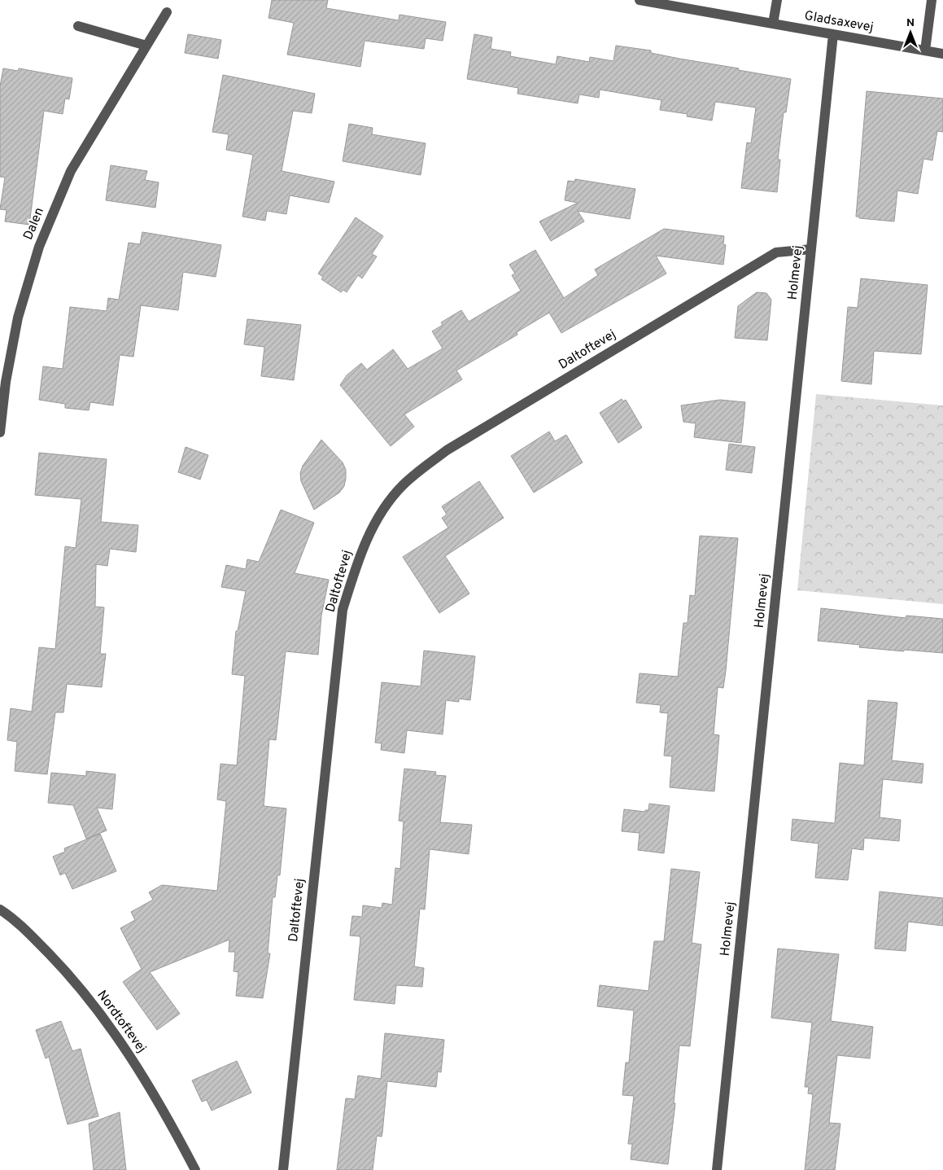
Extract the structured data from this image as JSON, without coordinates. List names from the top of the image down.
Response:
{
  "streets": {
    "street": [
      "Gladsaxevej",
      "Dalen",
      "Holmevej",
      "Daltoftevej",
      "Nordtoftevej"
    ]
  },
  "crossings": [
    ["Gladsaxevej", "Holmevej"],
    ["Holmevej", "Daltoftevej"]
  ],
  "north": "top"
}
